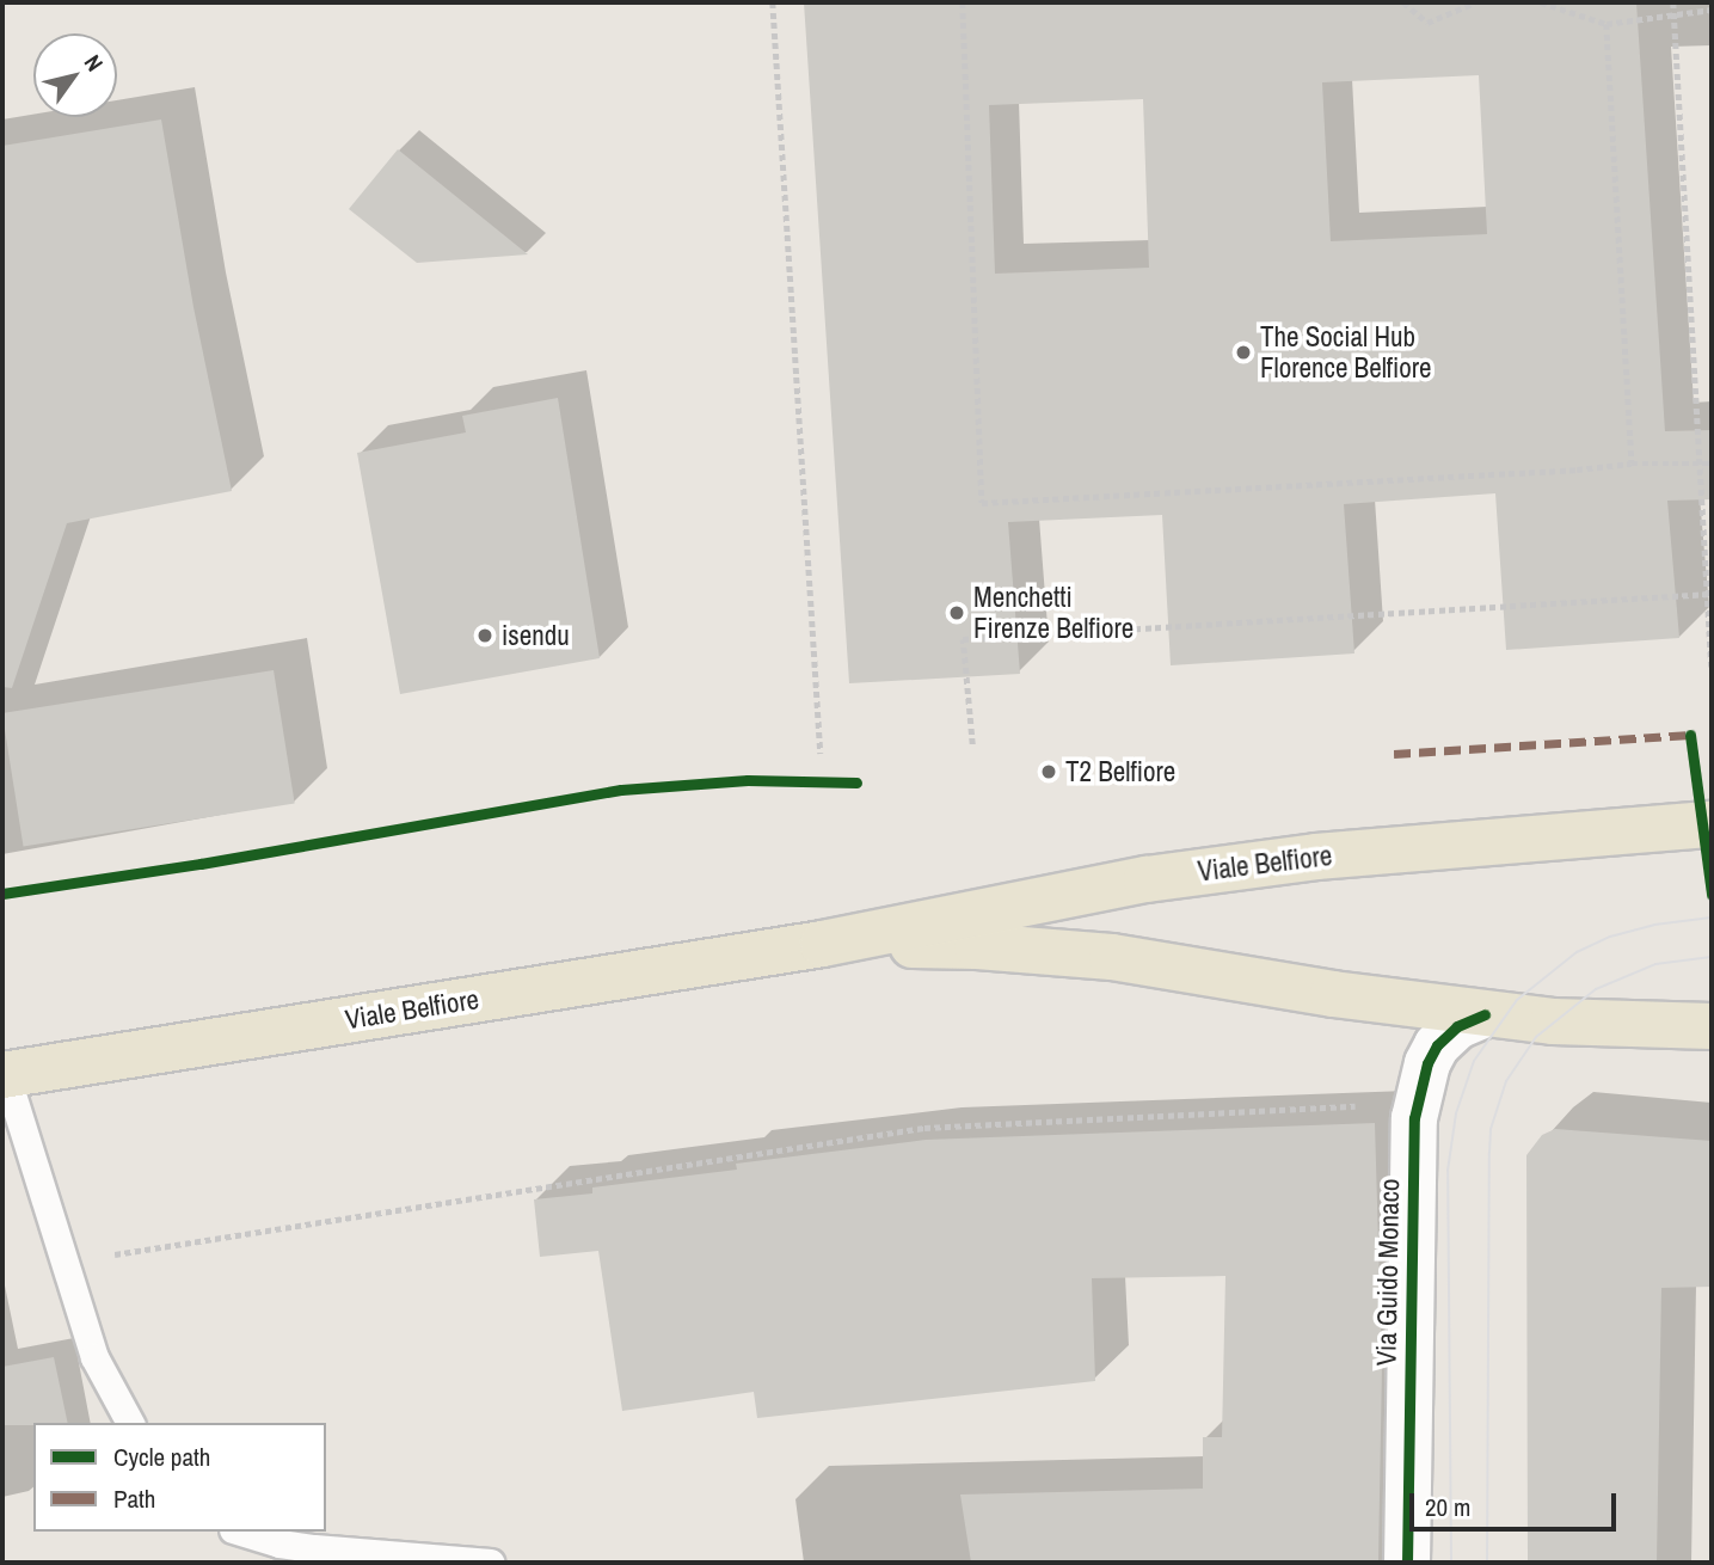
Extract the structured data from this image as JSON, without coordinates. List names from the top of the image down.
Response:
{
  "streets": {
    "main road": ["Viale Belfiore"],
    "street": ["Via Guido Monaco"]
  },
  "crossings": [
    ["Viale Belfiore", "Via Guido Monaco"]
  ],
  "places": [
    "The Social Hub Florence Belfiore",
    "Menchetti Firenze Belfiore",
    "isendu",
    "T2 Belfiore"
  ],
  "legend": ["Cycle path", "Path"],
  "scale_bar": "20 m",
  "north": "top right"
}
